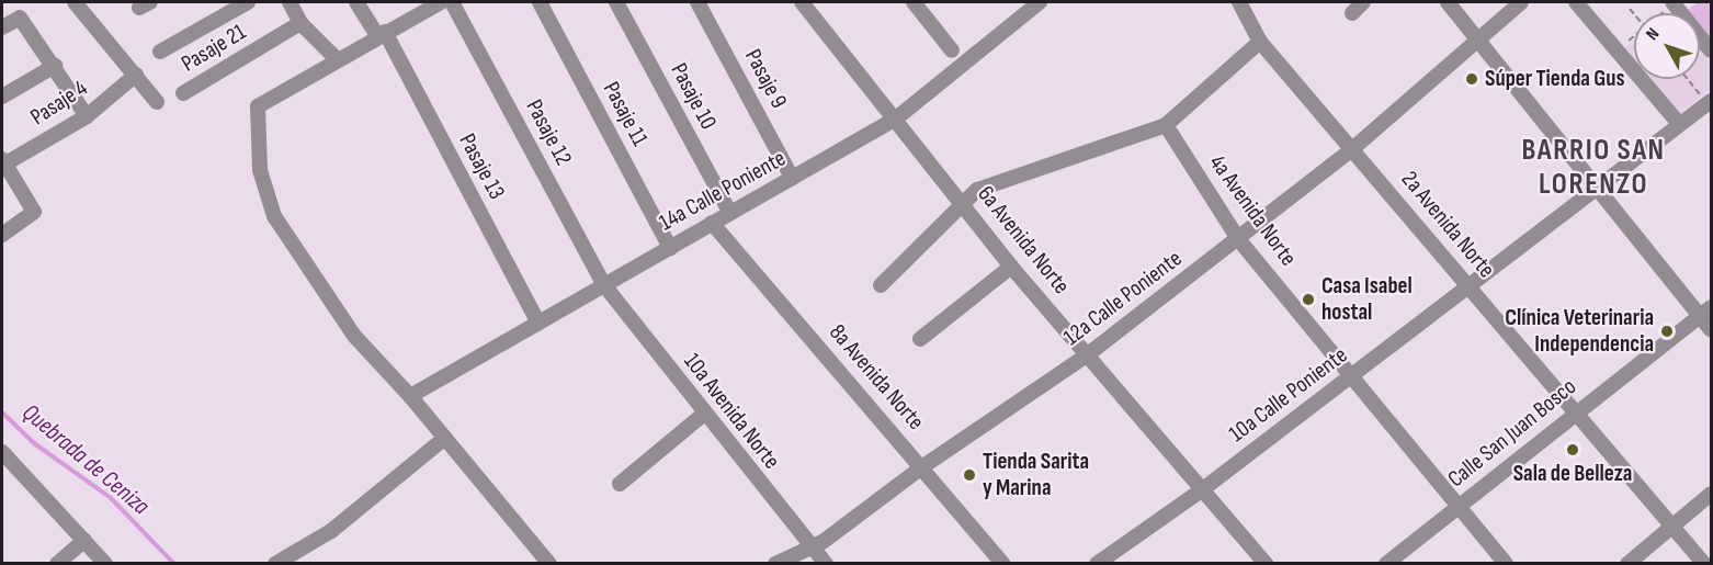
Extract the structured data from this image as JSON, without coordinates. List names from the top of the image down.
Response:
{
  "streets": {
    "street": [
      "Pasaje 21",
      "Pasaje 9",
      "Pasaje 10",
      "Pasaje 4",
      "Pasaje 11",
      "Pasaje 12",
      "Pasaje 13",
      "14a Calle Poniente",
      "4a Avenida Norte",
      "2a Avenida Norte",
      "6a Avenida Norte",
      "12a Calle Poniente",
      "8a Avenida Norte",
      "10a Calle Poniente",
      "10a Avenida Norte",
      "Calle San Juan Bosco"
    ]
  },
  "crossings": [
    ["Pasaje 9", "14a Calle Poniente"],
    ["Pasaje 10", "14a Calle Poniente"],
    ["Pasaje 11", "14a Calle Poniente"],
    ["Pasaje 12", "14a Calle Poniente"],
    ["Pasaje 12", "10a Avenida Norte"],
    ["Pasaje 13", "14a Calle Poniente"],
    ["14a Calle Poniente", "6a Avenida Norte"],
    ["14a Calle Poniente", "8a Avenida Norte"],
    ["14a Calle Poniente", "10a Avenida Norte"],
    ["4a Avenida Norte", "12a Calle Poniente"],
    ["4a Avenida Norte", "10a Calle Poniente"],
    ["4a Avenida Norte", "Calle San Juan Bosco"],
    ["2a Avenida Norte", "12a Calle Poniente"],
    ["2a Avenida Norte", "10a Calle Poniente"],
    ["2a Avenida Norte", "Calle San Juan Bosco"],
    ["6a Avenida Norte", "12a Calle Poniente"],
    ["6a Avenida Norte", "10a Calle Poniente"],
    ["12a Calle Poniente", "8a Avenida Norte"],
    ["12a Calle Poniente", "10a Avenida Norte"]
  ],
  "districts": ["BARRIO SAN LORENZO"],
  "water": ["Quebrada de Ceniza"],
  "places": [
    "Súper Tienda Gus",
    "Casa Isabel hostal",
    "Clínica Veterinaria Independencia",
    "Sala de Belleza",
    "Tienda Sarita y Marina"
  ],
  "north": "top left"
}
